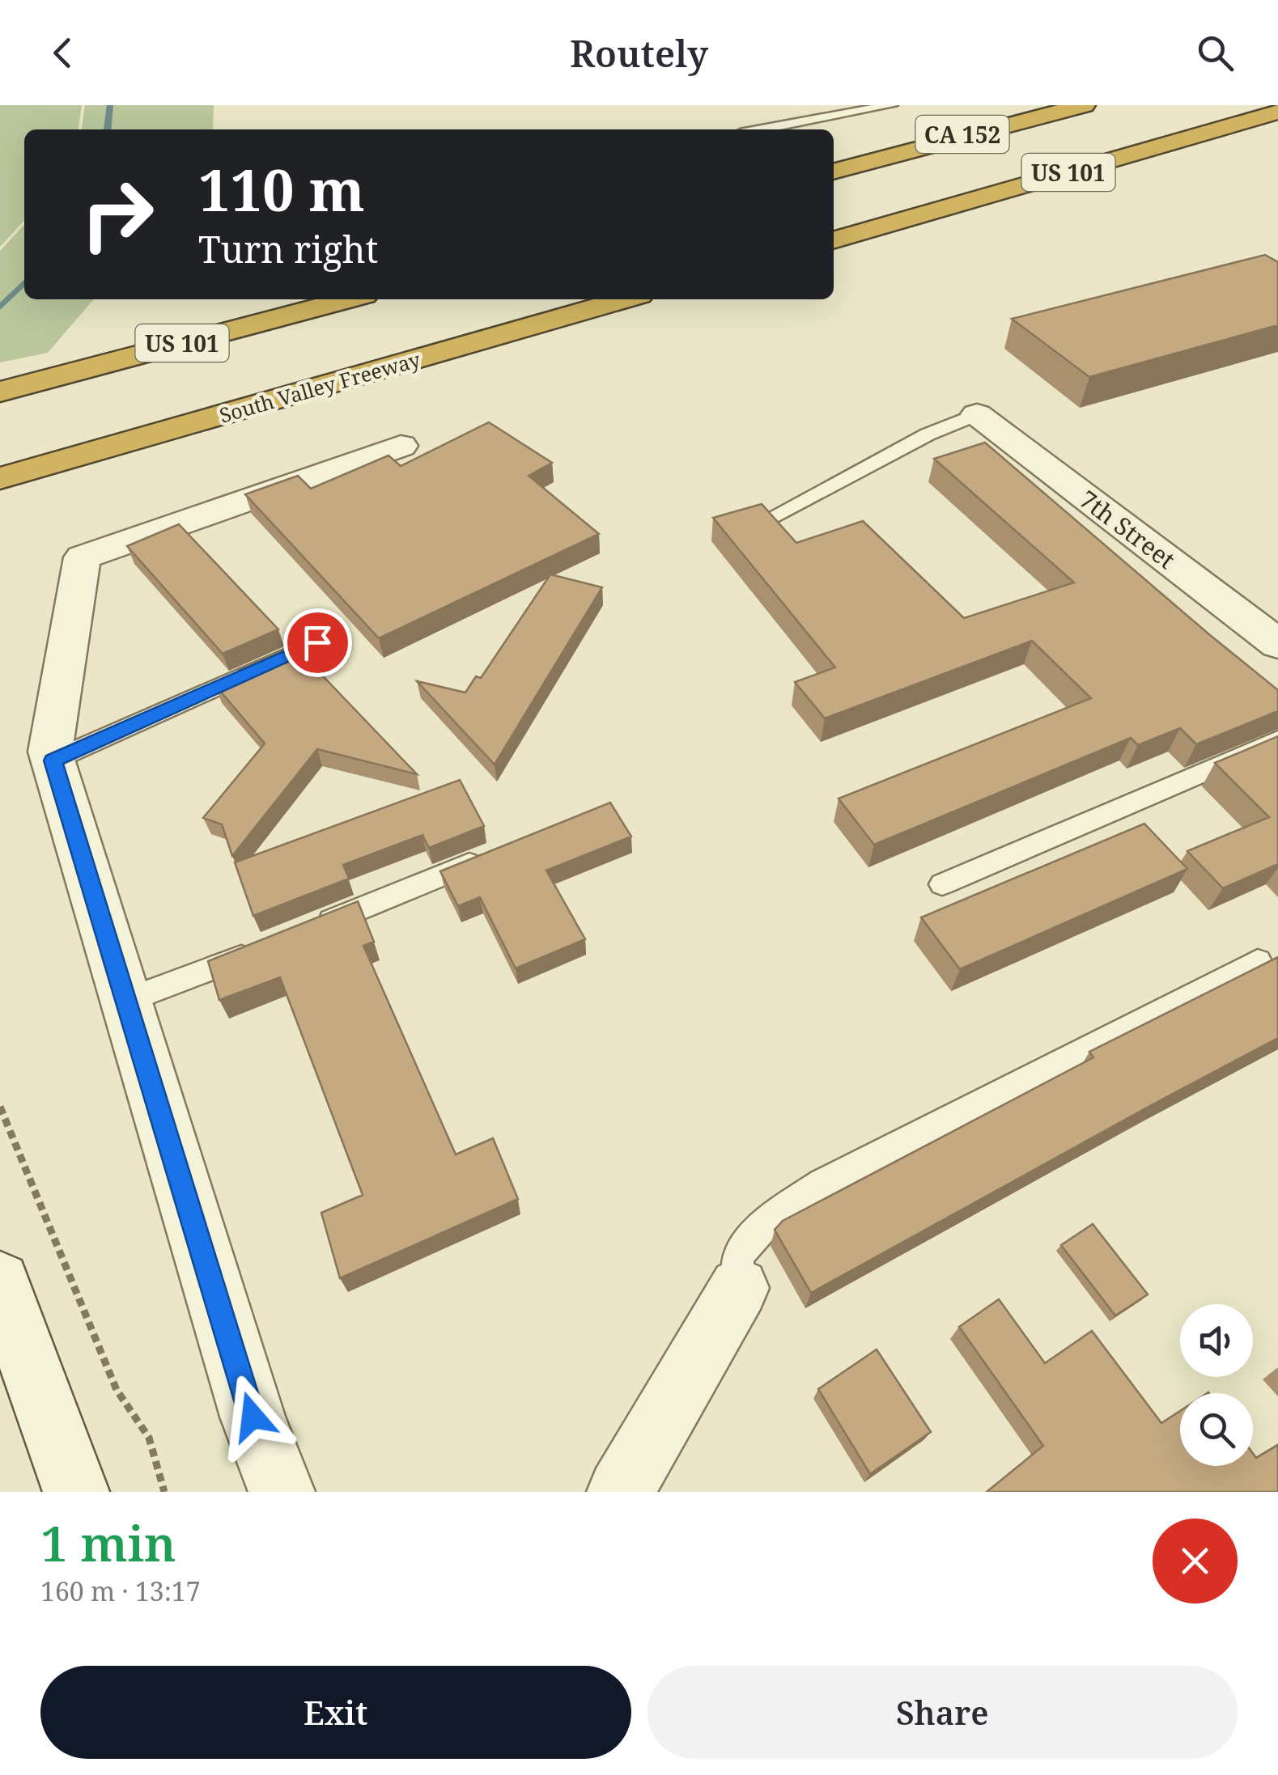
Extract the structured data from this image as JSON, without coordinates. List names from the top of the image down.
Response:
{
  "streets": {
    "highway": ["CA 152", "US 101", "South Valley Freeway"],
    "street": ["7th Street"]
  },
  "crossings": [
    ["CA 152", "US 101"]
  ],
  "page": {
    "header": "Routely",
    "turn": ["110 m", "Turn right"],
    "heading": ["1 min", "160 m · 13:17"],
    "buttons": ["Exit", "Share"]
  }
}
